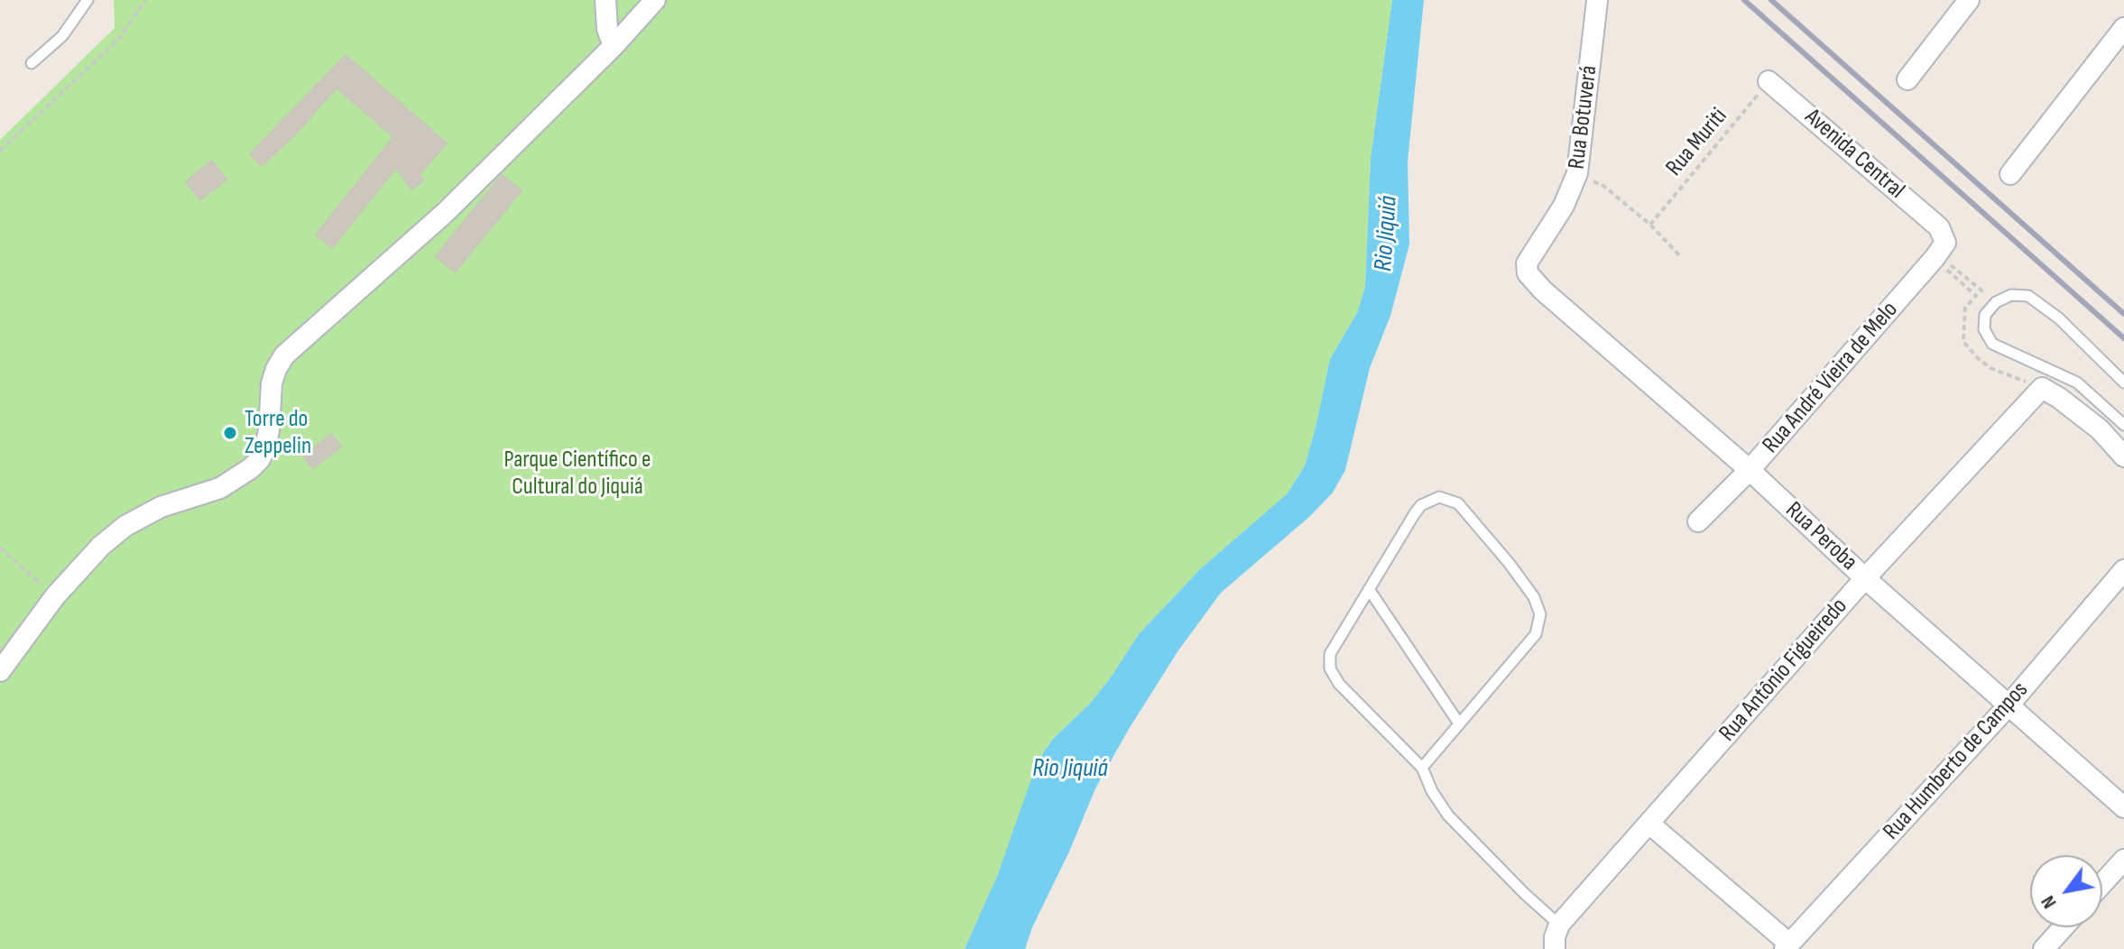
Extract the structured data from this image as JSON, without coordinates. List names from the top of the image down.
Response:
{
  "streets": {
    "street": [
      "Rua Botuverá",
      "Avenida Central",
      "Rua André Vieira de Melo",
      "Rua Peroba",
      "Rua Antônio Figueiredo",
      "Rua Humberto de Campos"
    ],
    "path": ["Rua Muriti"]
  },
  "crossings": [
    ["Rua Botuverá", "Rua Peroba"],
    ["Rua Muriti", "Avenida Central"],
    ["Avenida Central", "Rua André Vieira de Melo"],
    ["Rua André Vieira de Melo", "Rua Peroba"],
    ["Rua Peroba", "Rua Antônio Figueiredo"],
    ["Rua Peroba", "Rua Humberto de Campos"]
  ],
  "water": ["Rio Jiquiá"],
  "parks": ["Parque Científico e Cultural do Jiquiá"],
  "places": ["Torre do Zeppelin"],
  "north": "bottom left"
}
